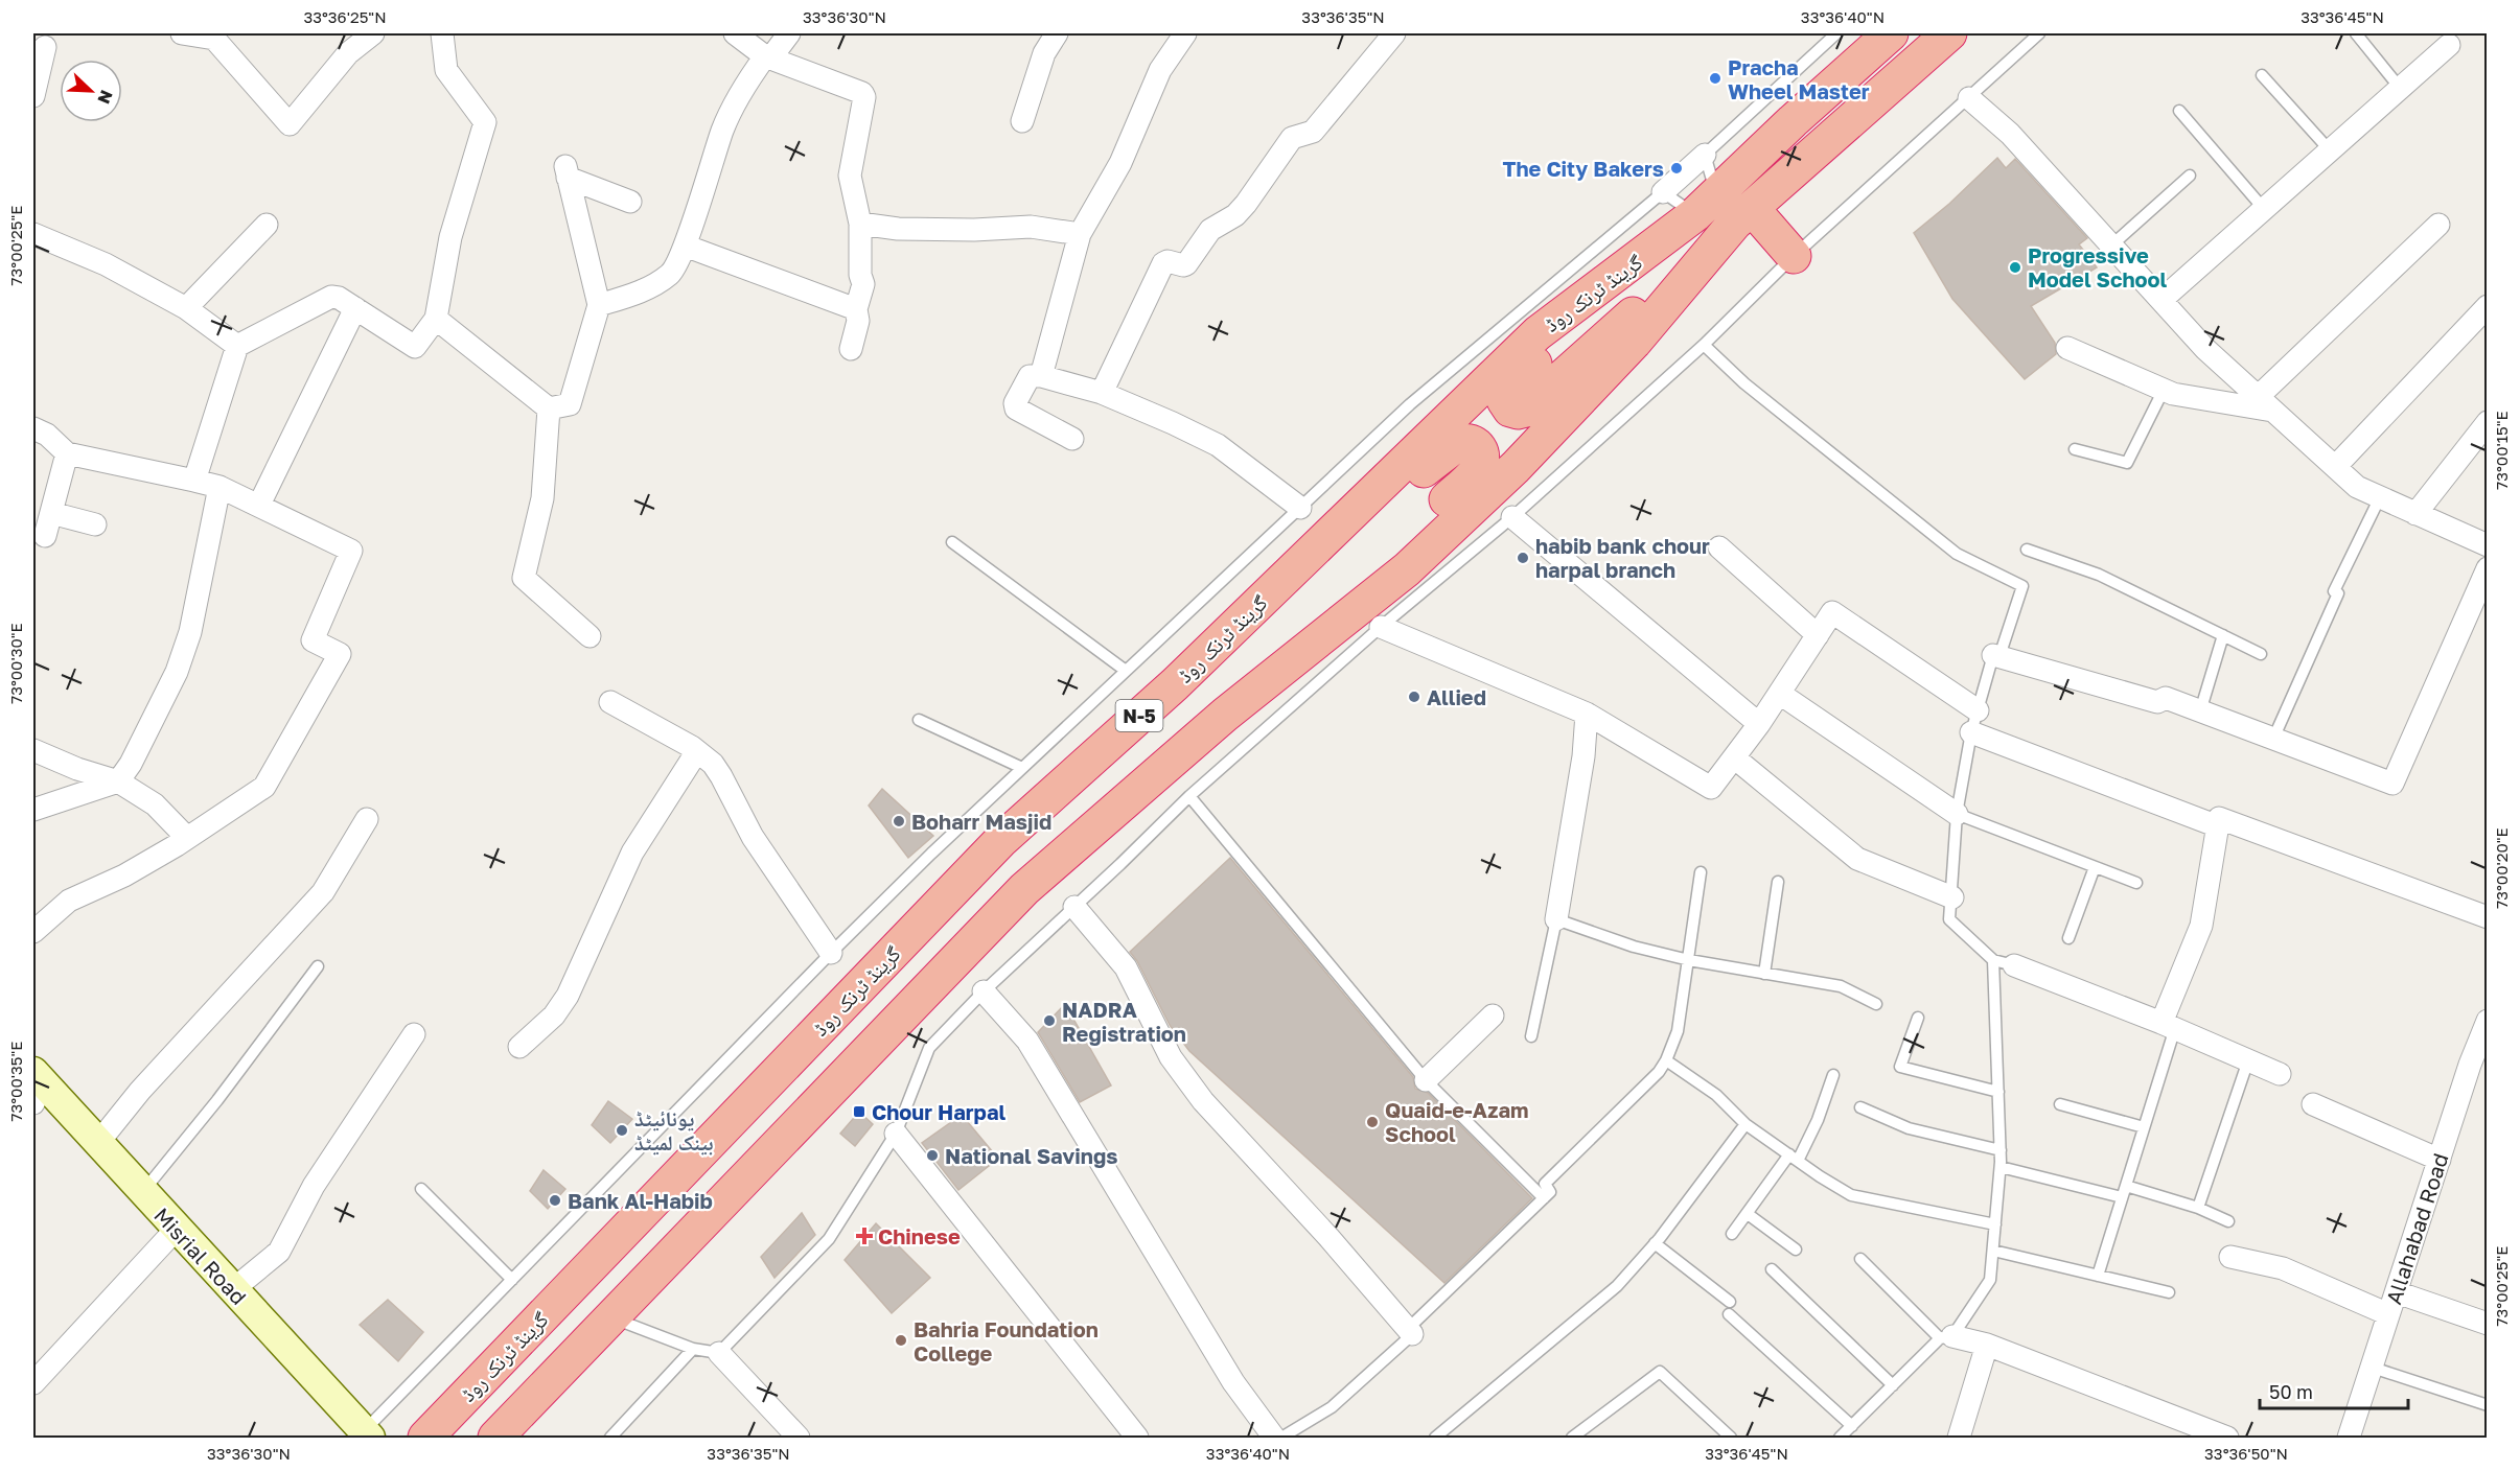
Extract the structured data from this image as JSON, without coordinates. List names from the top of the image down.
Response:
{
  "streets": {
    "highway": ["گرینڈ ٹرنک روڈ", "N-5"],
    "main road": ["Misrial Road"],
    "street": ["Allahabad Road"]
  },
  "places": {
    "other": [
      "Pracha Wheel Master",
      "The City Bakers",
      "Progressive Model School",
      "habib bank chour harpal branch",
      "Allied",
      "Boharr Masjid",
      "NADRA Registration",
      "Quaid-e-Azam School",
      "یونائیٹڈ بینک لمیٹڈ",
      "National Savings",
      "Bank Al-Habib",
      "Bahria Foundation College"
    ],
    "transit": ["Chour Harpal"],
    "health": ["Chinese"]
  },
  "scale_bar": "50 m",
  "north": "bottom right",
  "coordinates": [
    "33°36'25\"N",
    "33°36'30\"N",
    "33°36'35\"N",
    "33°36'40\"N",
    "33°36'45\"N",
    "73°00'25\"E",
    "73°00'15\"E",
    "73°00'30\"E",
    "73°00'20\"E",
    "73°00'35\"E",
    "33°36'50\"N"
  ]
}
